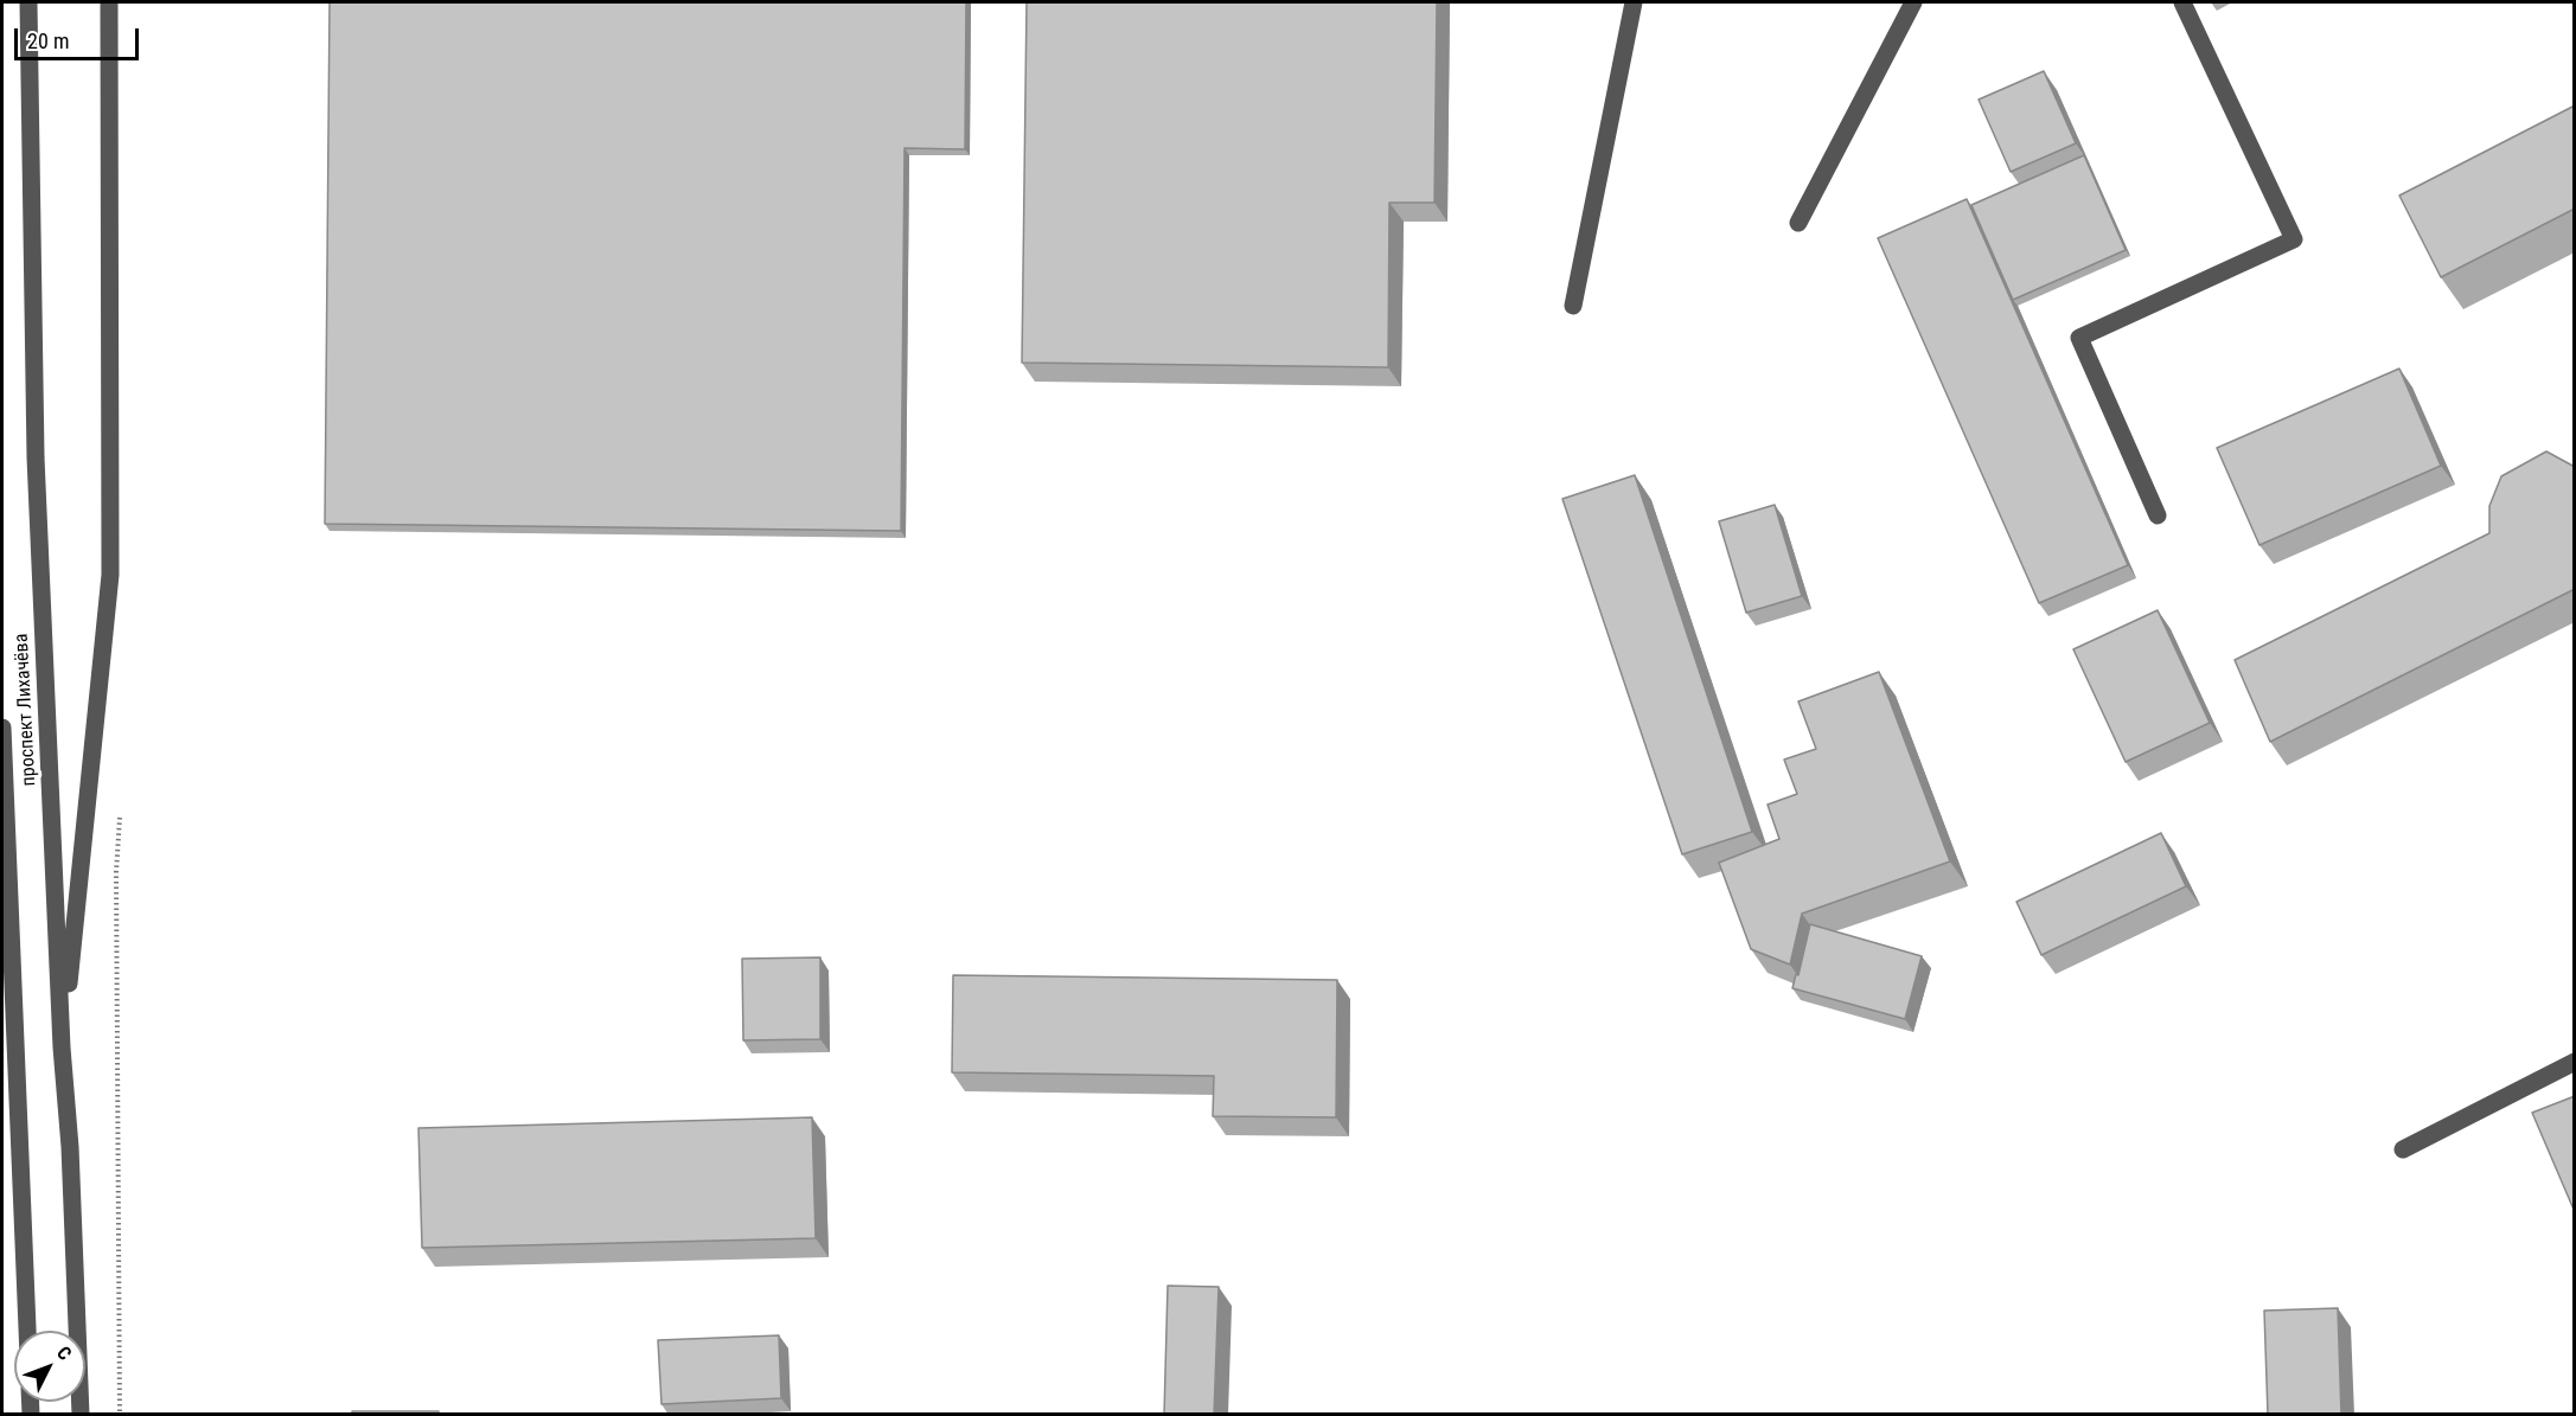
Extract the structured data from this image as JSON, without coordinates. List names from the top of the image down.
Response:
{
  "streets": {
    "street": ["проспект Лихачёва"]
  },
  "scale_bar": "20 m",
  "north": "top right"
}
